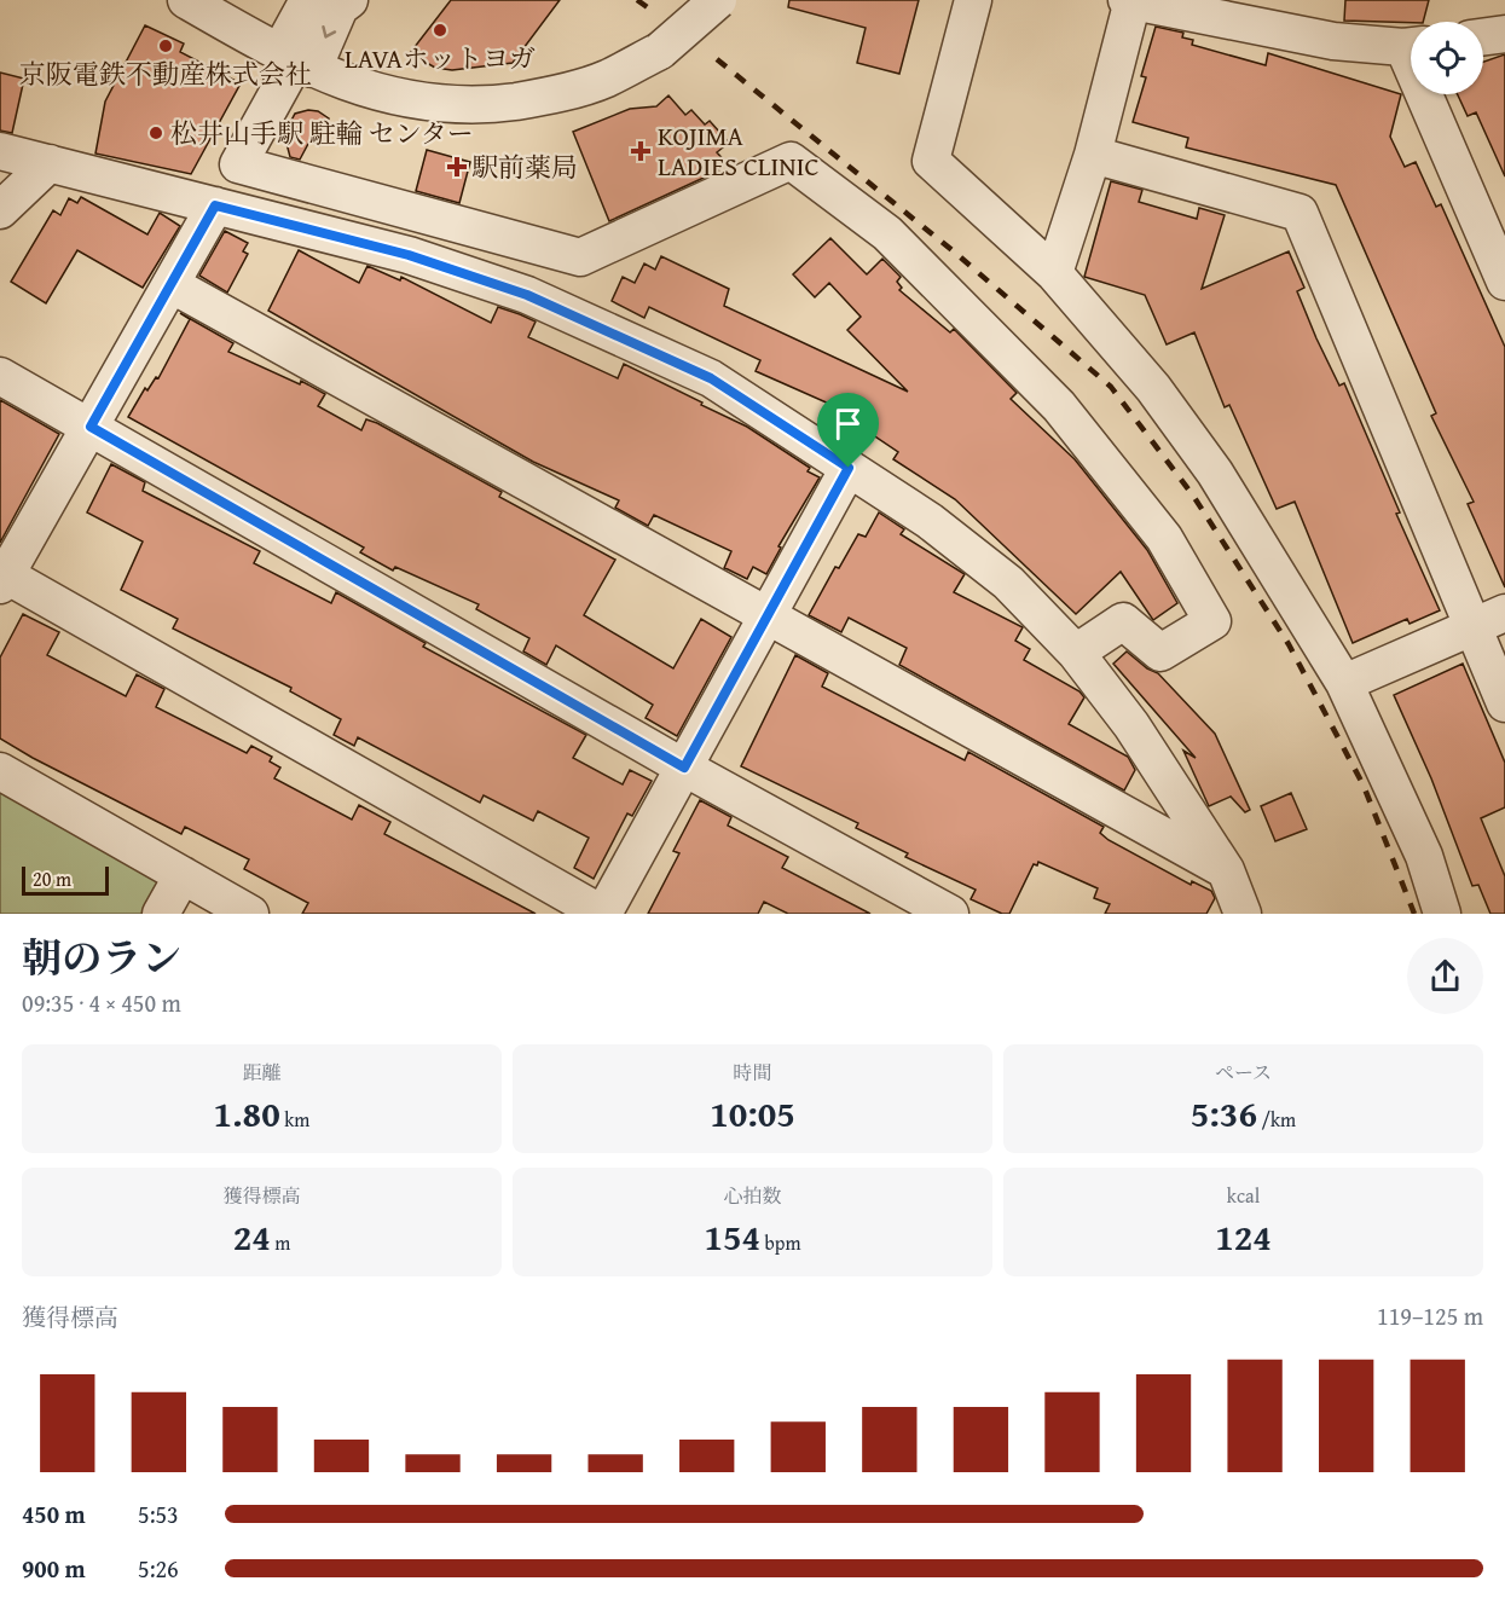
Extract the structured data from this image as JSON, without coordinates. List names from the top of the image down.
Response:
{
  "places": {
    "other": ["LAVAホットヨガ", "京阪電鉄不動産株式会社", "松井山手駅 駐輪 センター"],
    "health": ["KOJIMA LADIES CLINIC", "駅前薬局"]
  },
  "scale_bar": "20 m",
  "page": {
    "scale": "20 m",
    "heading": ["朝のラン", "09:35 · 4 × 450 m"],
    "stats": [
      ["距離", "1.80 km"],
      ["時間", "10:05"],
      ["ペース", "5:36 /km"],
      ["獲得標高", "24 m"],
      ["心拍数", "154 bpm"],
      ["kcal", "124"]
    ],
    "chart": ["獲得標高", "119–125 m"],
    "list": [
      {
        "name": "450 m",
        "note": "5:53"
      },
      {
        "name": "900 m",
        "note": "5:26"
      }
    ]
  }
}
